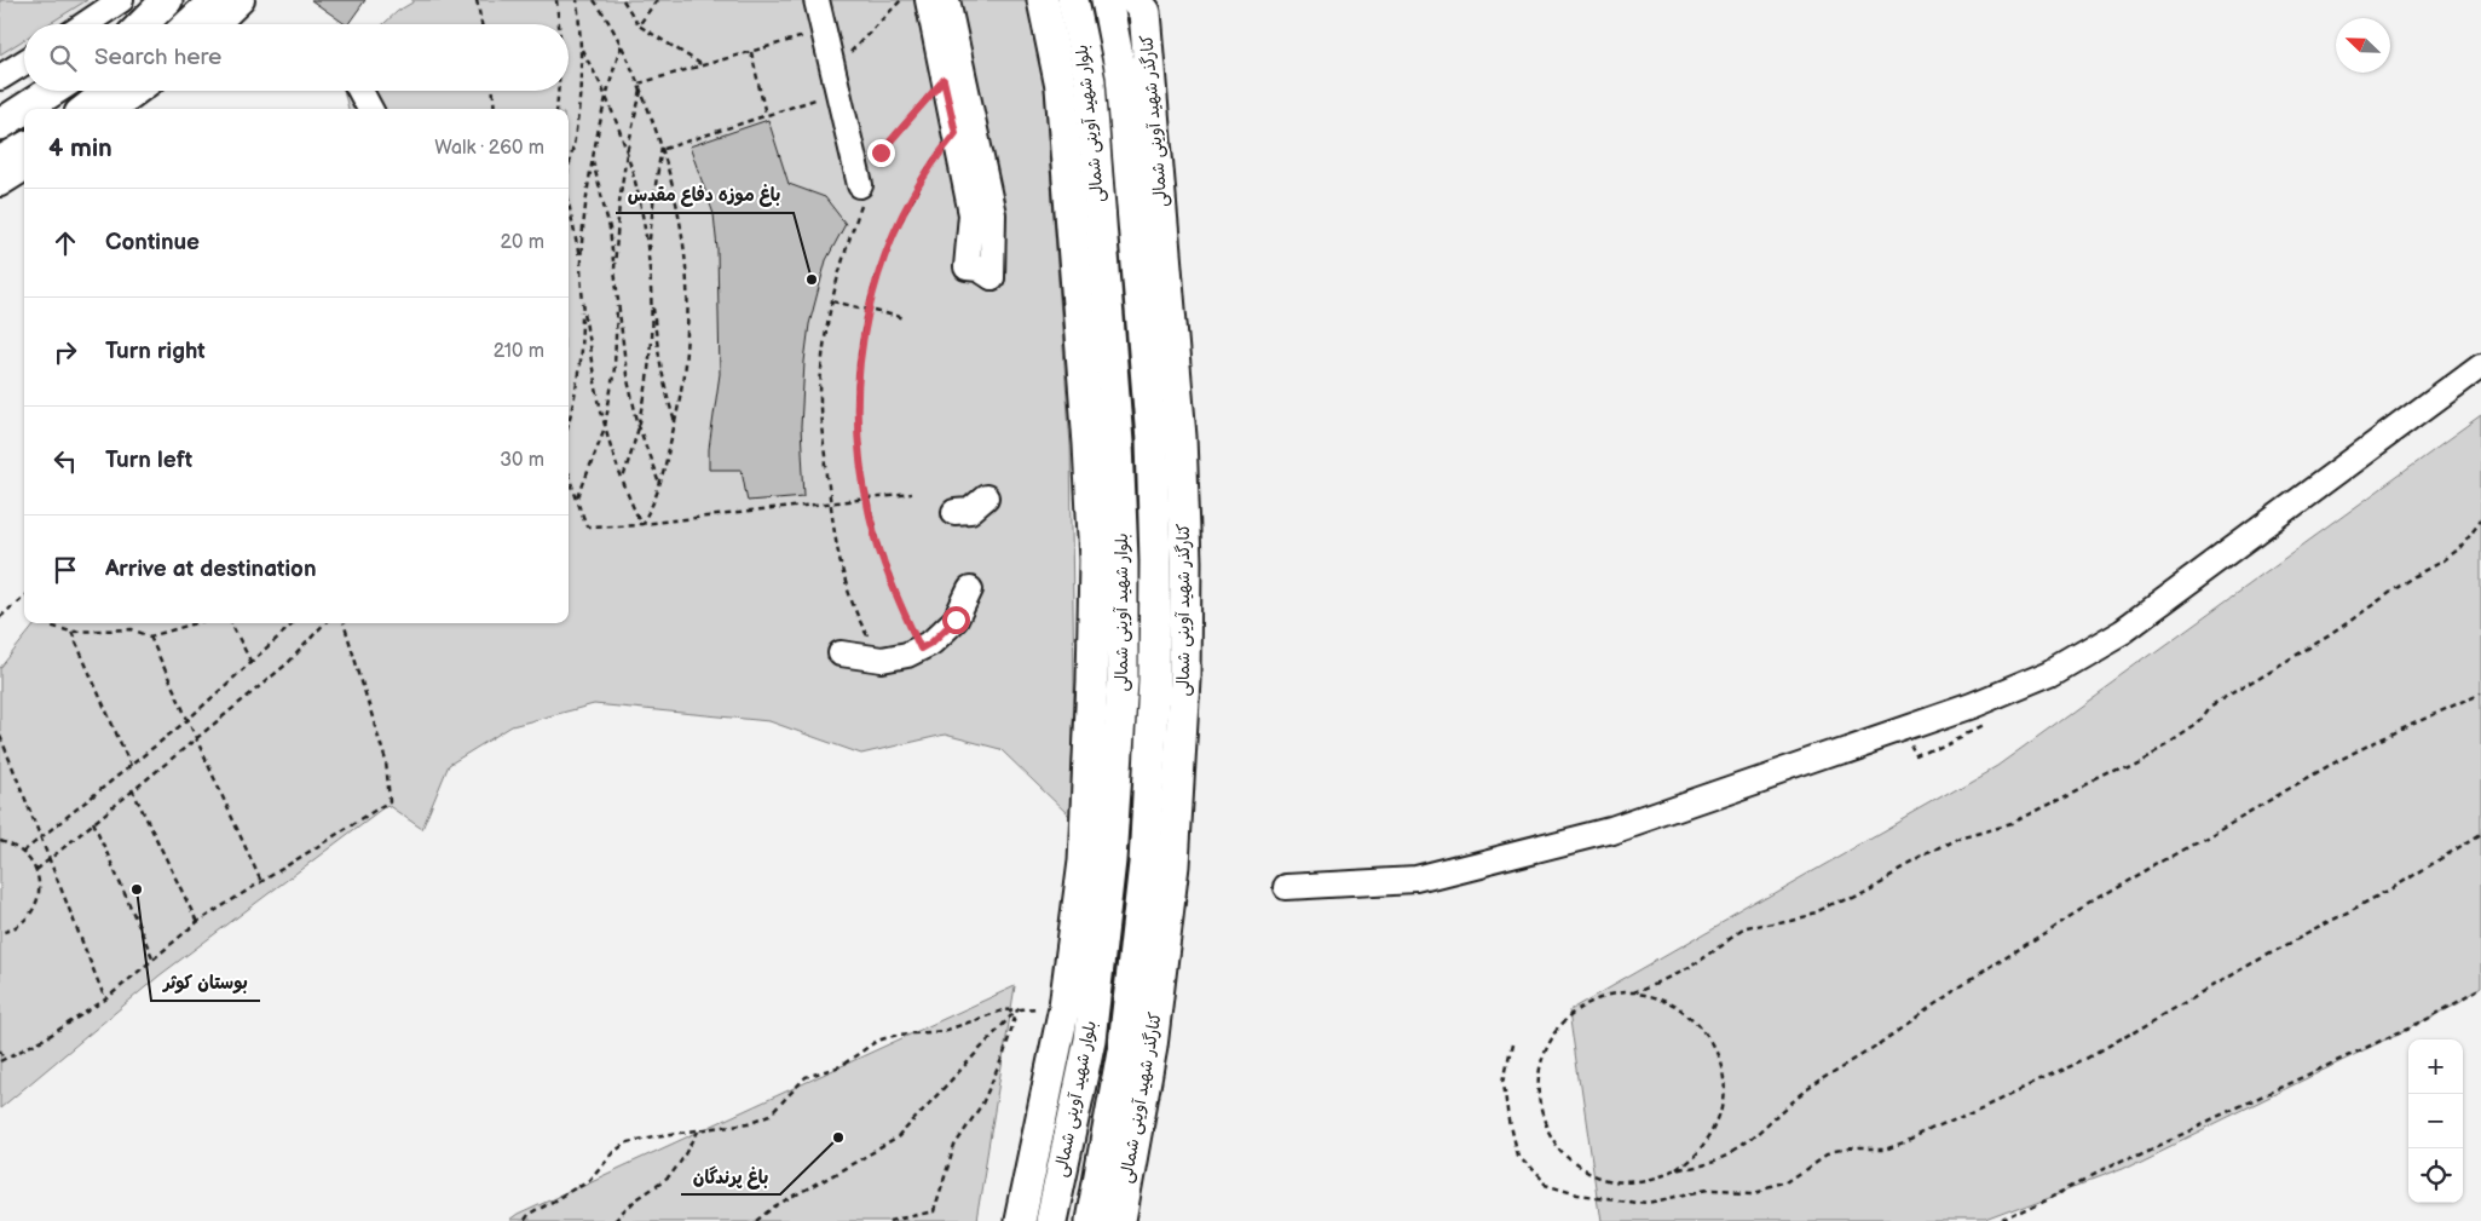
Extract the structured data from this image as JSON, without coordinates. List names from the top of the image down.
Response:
{
  "streets": {
    "main road": ["کنارگذر شهید آوینی شمالی", "بلوار شهید آوینی شمالی"]
  },
  "places": ["باغ موزه دفاع مقدس", "بوستان کوثر", "باغ پرندگان"],
  "north": "top left",
  "page": {
    "search": "Search here",
    "heading": ["4 min", "Walk · 260 m"],
    "list": [
      ["Continue", "20 m"],
      ["Turn right", "210 m"],
      ["Turn left", "30 m"],
      "Arrive at destination"
    ],
    "map_buttons": ["+", "−"]
  }
}
